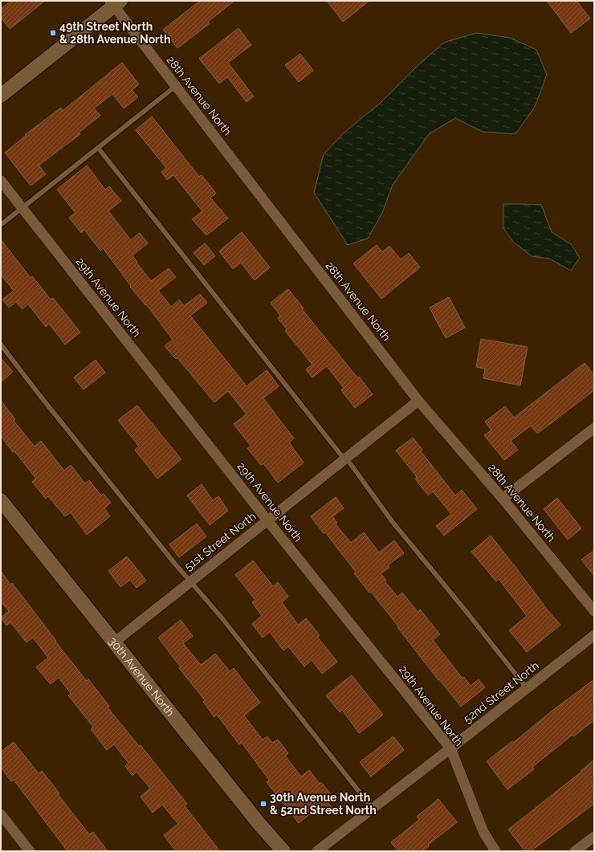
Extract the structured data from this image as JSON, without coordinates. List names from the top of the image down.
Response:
{
  "streets": {
    "street": [
      "28th Avenue North",
      "29th Avenue North",
      "51st Street North",
      "30th Avenue North",
      "52nd Street North"
    ]
  },
  "crossings": [
    ["28th Avenue North", "51st Street North"],
    ["29th Avenue North", "51st Street North"],
    ["29th Avenue North", "52nd Street North"],
    ["51st Street North", "30th Avenue North"]
  ],
  "places": {
    "transit": ["49th Street North & 28th Avenue North", "30th Avenue North & 52nd Street North"]
  }
}
